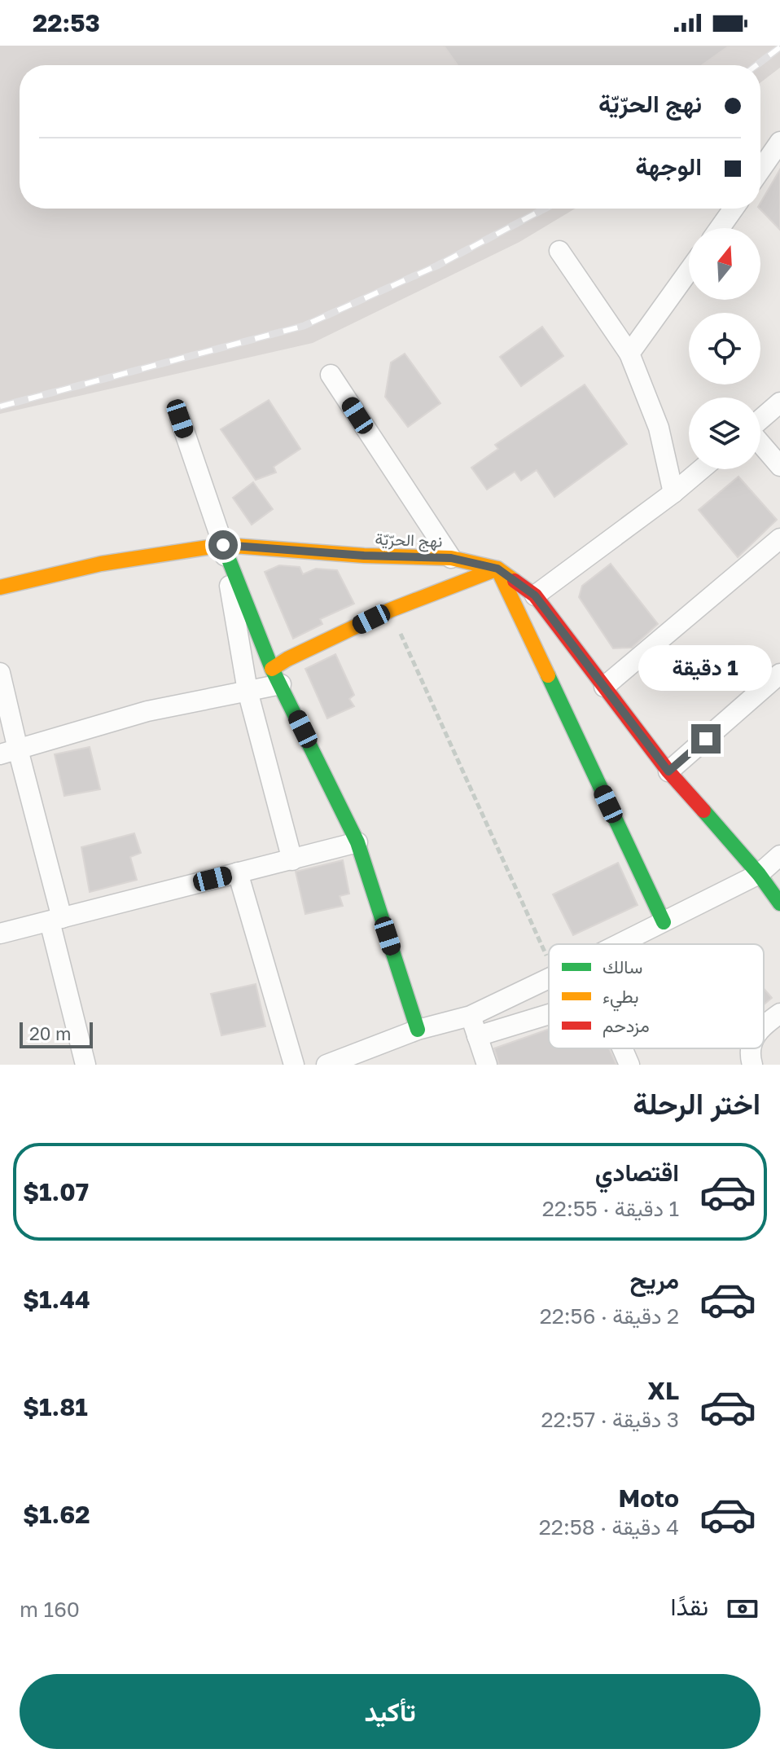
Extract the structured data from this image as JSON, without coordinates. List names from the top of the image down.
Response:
{
  "streets": {
    "street": ["نهج الحرّيّة"]
  },
  "legend": ["سالك", "بطيء", "مزدحم"],
  "scale_bar": "20 m",
  "north": "top",
  "page": {
    "status": "22:53",
    "banner": ["نهج الحرّيّة", "الوجهة"],
    "bubble": "1 دقيقة",
    "scale": "20 m",
    "heading": "اختر الرحلة",
    "list": [
      {
        "name": "اقتصادي",
        "note": "1 دقيقة · 22:55",
        "value": "$1.07"
      },
      {
        "name": "مريح",
        "note": "2 دقيقة · 22:56",
        "value": "$1.44"
      },
      {
        "name": "XL",
        "note": "3 دقيقة · 22:57",
        "value": "$1.81"
      },
      {
        "name": "Moto",
        "note": "4 دقيقة · 22:58",
        "value": "$1.62"
      }
    ],
    "pay": ["نقدًا", "160 m"],
    "buttons": "تأكيد"
  }
}
